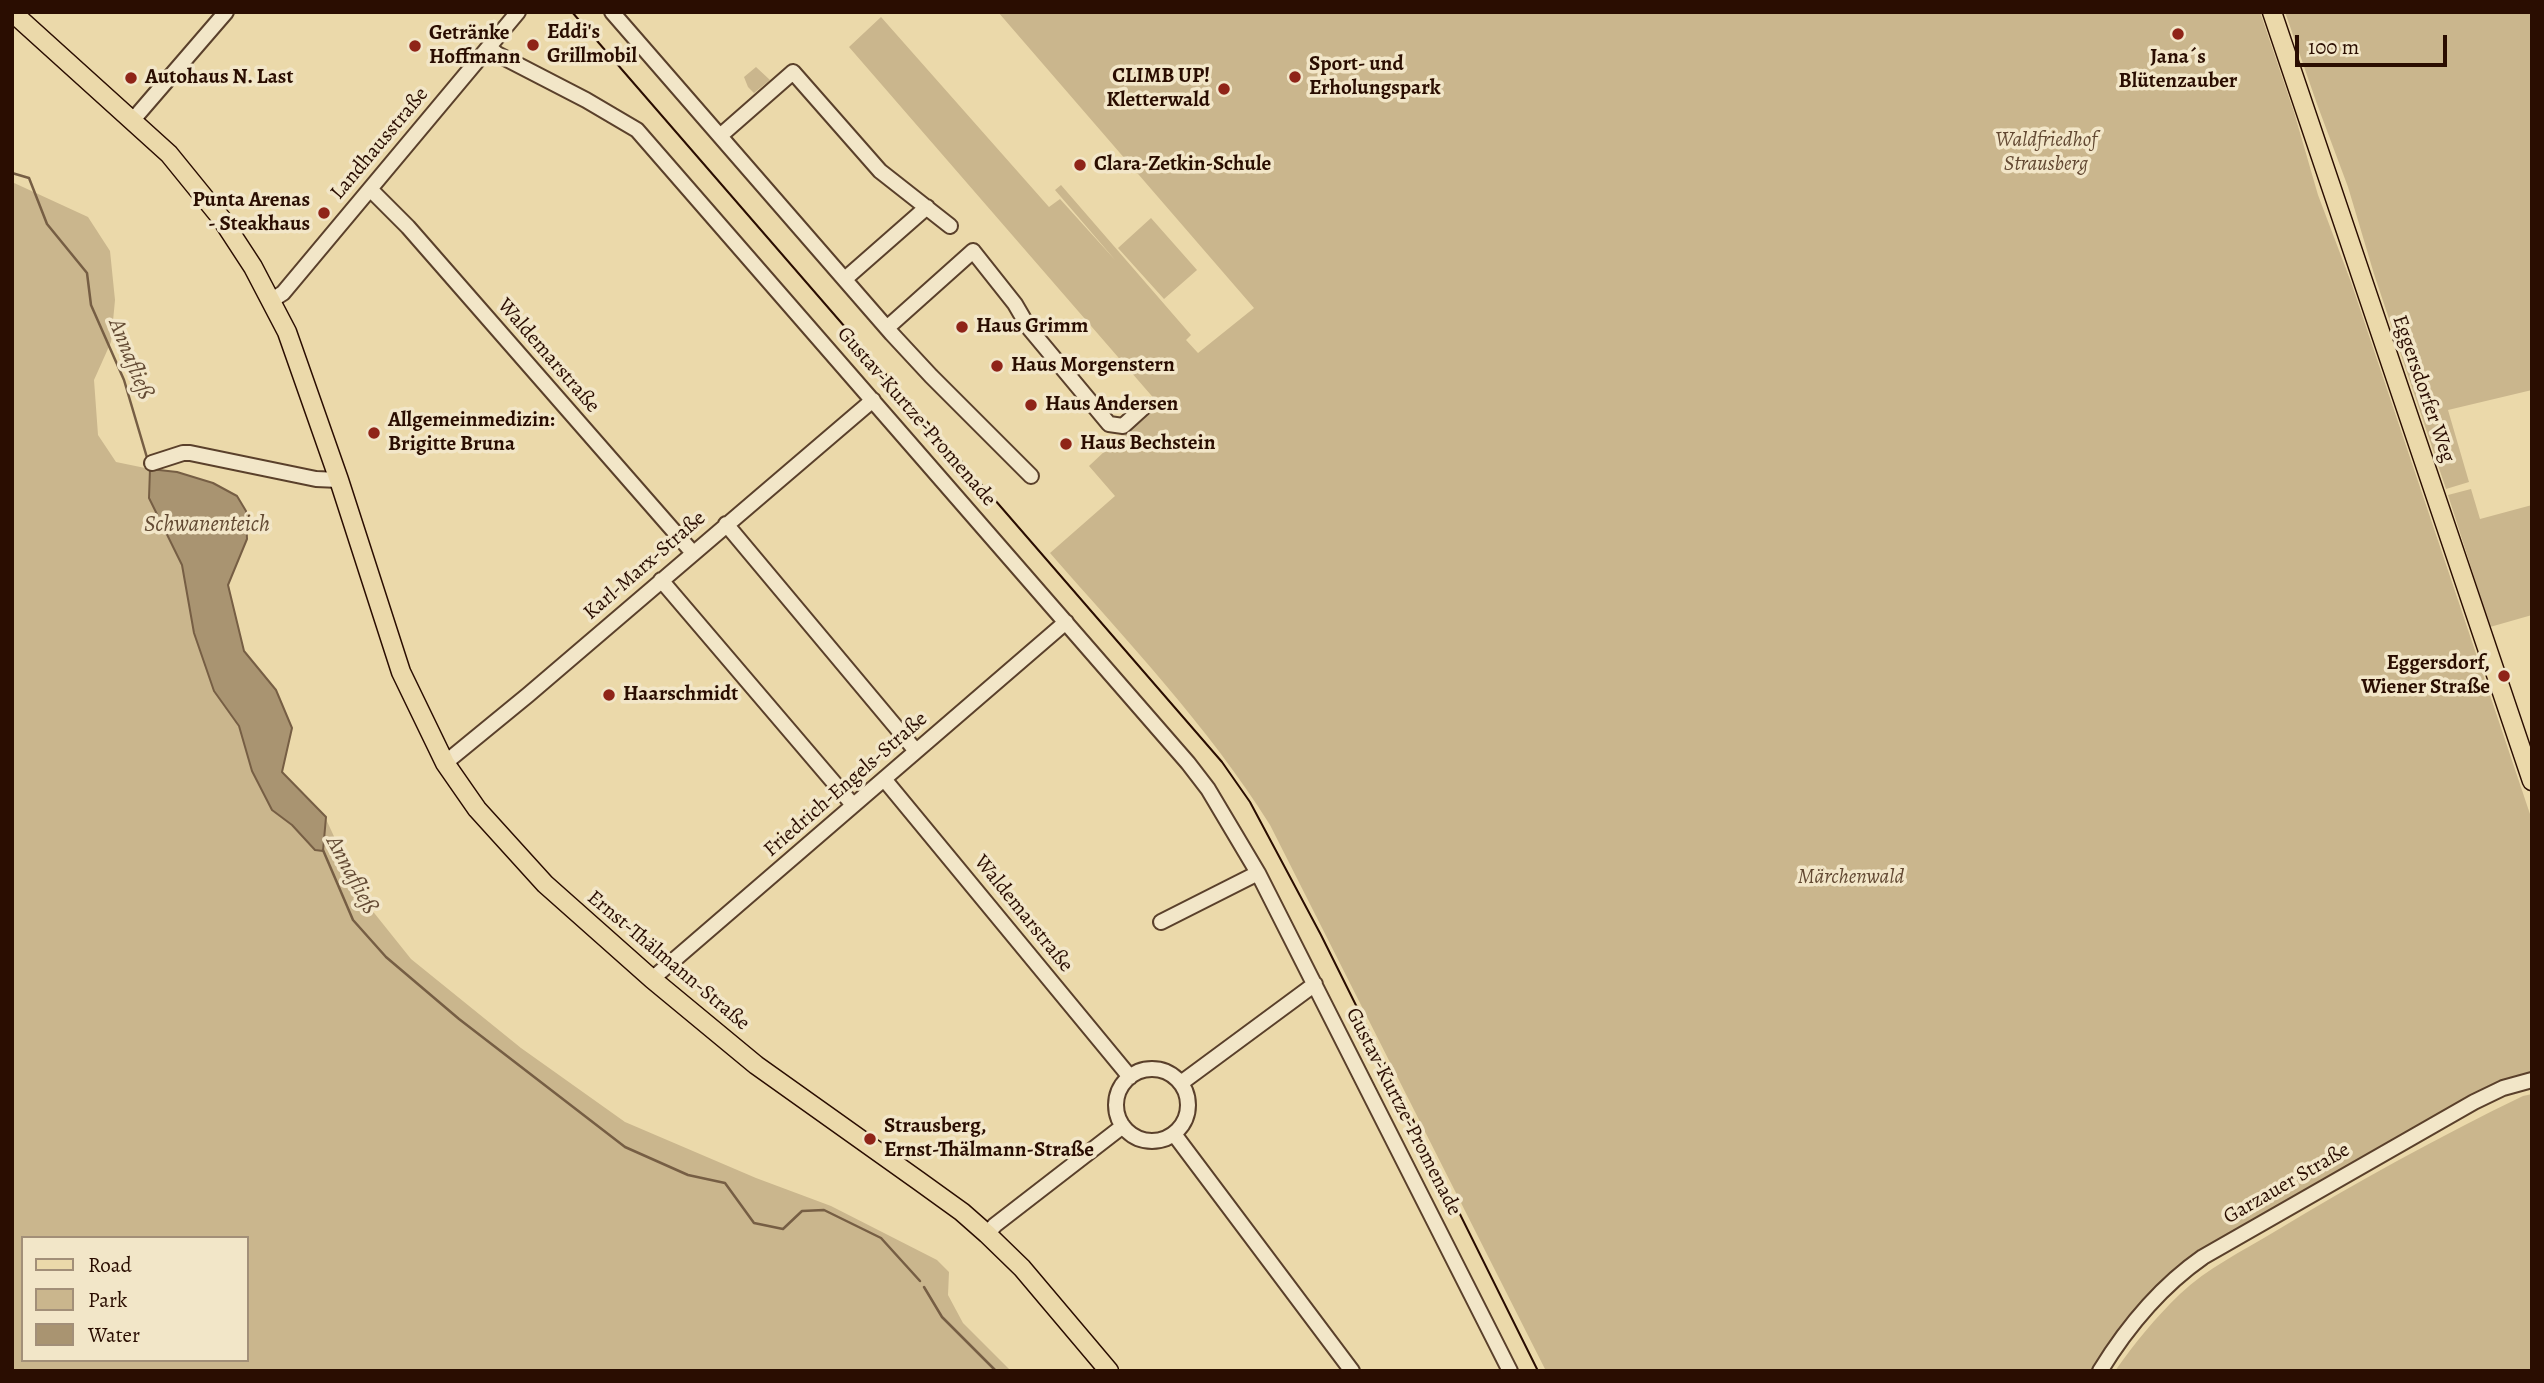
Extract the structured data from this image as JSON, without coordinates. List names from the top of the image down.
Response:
{
  "streets": {
    "main road": ["Eggersdorfer Weg", "Ernst-Thälmann-Straße"],
    "street": [
      "Landhausstraße",
      "Waldemarstraße",
      "Gustav-Kurtze-Promenade",
      "Karl-Marx-Straße",
      "Friedrich-Engels-Straße",
      "Garzauer Straße"
    ]
  },
  "crossings": [
    ["Landhausstraße", "Waldemarstraße"],
    ["Landhausstraße", "Gustav-Kurtze-Promenade"],
    ["Landhausstraße", "Ernst-Thälmann-Straße"],
    ["Waldemarstraße", "Karl-Marx-Straße"],
    ["Waldemarstraße", "Friedrich-Engels-Straße"],
    ["Gustav-Kurtze-Promenade", "Karl-Marx-Straße"],
    ["Gustav-Kurtze-Promenade", "Friedrich-Engels-Straße"],
    ["Karl-Marx-Straße", "Ernst-Thälmann-Straße"],
    ["Friedrich-Engels-Straße", "Ernst-Thälmann-Straße"]
  ],
  "water": ["Annafließ", "Schwanenteich"],
  "parks": ["Waldfriedhof Strausberg", "Märchenwald"],
  "places": [
    "Jana´s Blütenzauber",
    "Eddi's Grillmobil",
    "Getränke Hoffmann",
    "Sport- und Erholungspark",
    "Autohaus N. Last",
    "CLIMB UP! Kletterwald",
    "Clara-Zetkin-Schule",
    "Punta Arenas - Steakhaus",
    "Haus Grimm",
    "Haus Morgenstern",
    "Haus Andersen",
    "Allgemeinmedizin: Brigitte Bruna",
    "Haus Bechstein",
    "Eggersdorf, Wiener Straße",
    "Haarschmidt",
    "Strausberg, Ernst-Thälmann-Straße"
  ],
  "legend": ["Road", "Park", "Water"],
  "scale_bar": "100 m"
}
